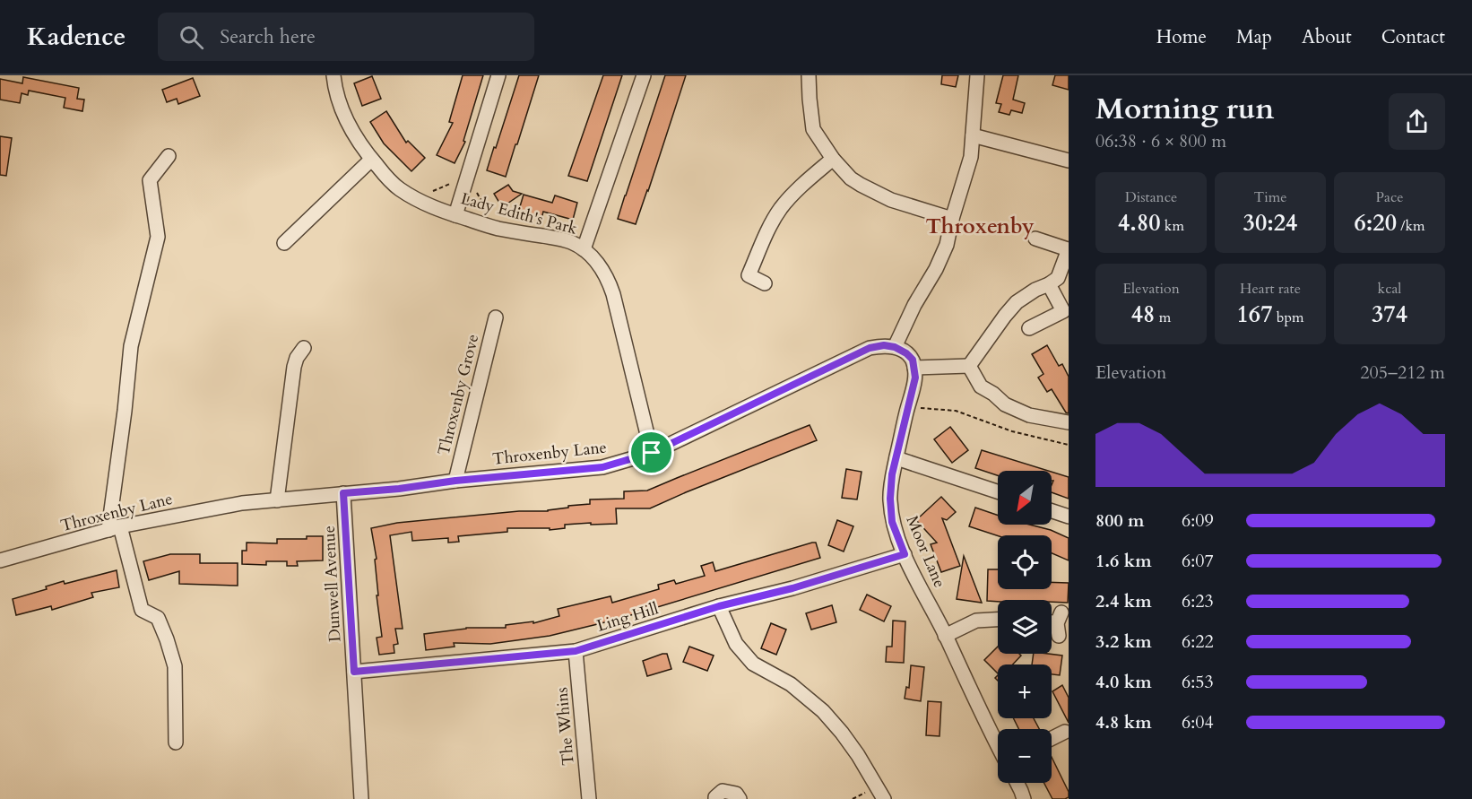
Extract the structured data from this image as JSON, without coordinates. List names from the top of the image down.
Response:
{
  "streets": {
    "street": [
      "Lady Edith's Park",
      "Throxenby Grove",
      "Throxenby Lane",
      "Moor Lane",
      "Dunwell Avenue",
      "Ling Hill",
      "The Whins"
    ]
  },
  "crossings": [
    ["Lady Edith's Park", "Throxenby Lane"],
    ["Throxenby Grove", "Throxenby Lane"],
    ["Throxenby Lane", "Dunwell Avenue"],
    ["Moor Lane", "Ling Hill"],
    ["Dunwell Avenue", "Ling Hill"],
    ["Ling Hill", "The Whins"]
  ],
  "districts": ["Throxenby"],
  "north": "bottom left",
  "page": {
    "header": "Kadence",
    "search": "Search here",
    "nav": [
      "Home",
      "Map",
      "About",
      "Contact"
    ],
    "heading": ["Morning run", "06:38 · 6 × 800 m"],
    "stats": [
      ["Distance", "4.80 km"],
      ["Time", "30:24"],
      ["Pace", "6:20 /km"],
      ["Elevation", "48 m"],
      ["Heart rate", "167 bpm"],
      ["kcal", "374"]
    ],
    "chart": ["Elevation", "205–212 m"],
    "map_buttons": ["+", "−"],
    "list": [
      {
        "name": "800 m",
        "note": "6:09"
      },
      {
        "name": "1.6 km",
        "note": "6:07"
      },
      {
        "name": "2.4 km",
        "note": "6:23"
      },
      {
        "name": "3.2 km",
        "note": "6:22"
      },
      {
        "name": "4.0 km",
        "note": "6:53"
      },
      {
        "name": "4.8 km",
        "note": "6:04"
      }
    ]
  }
}
